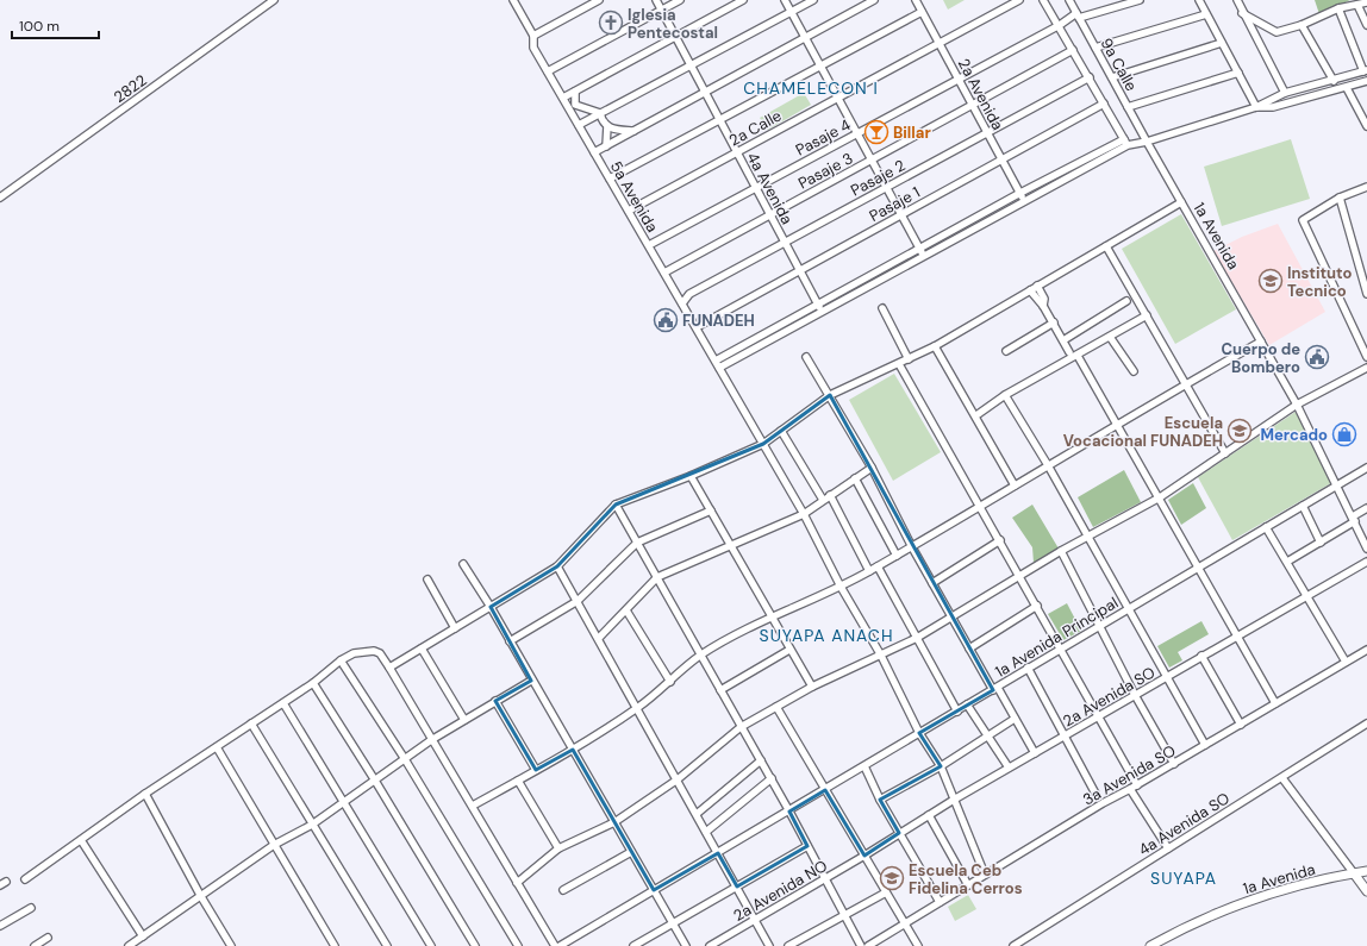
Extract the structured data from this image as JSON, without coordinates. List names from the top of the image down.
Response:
{
  "streets": {
    "street": [
      "9a Calle",
      "2822",
      "2a Avenida",
      "2a Calle",
      "Pasaje 4",
      "Pasaje 3",
      "Pasaje 2",
      "4a Avenida",
      "5a Avenida",
      "Pasaje 1",
      "1a Avenida",
      "1a Avenida Principal",
      "2a Avenida SO",
      "3a Avenida SO",
      "4a Avenida SO",
      "2a Avenida NO"
    ]
  },
  "crossings": [
    ["9a Calle", "Pasaje 4"],
    ["9a Calle", "1a Avenida"],
    ["2a Avenida", "2a Calle"],
    ["2a Avenida", "Pasaje 4"],
    ["2a Avenida", "Pasaje 3"],
    ["2a Avenida", "Pasaje 2"],
    ["2a Avenida", "Pasaje 1"],
    ["2a Calle", "4a Avenida"],
    ["2a Calle", "5a Avenida"],
    ["Pasaje 4", "4a Avenida"],
    ["Pasaje 4", "5a Avenida"],
    ["Pasaje 3", "4a Avenida"],
    ["Pasaje 3", "5a Avenida"],
    ["Pasaje 2", "4a Avenida"],
    ["Pasaje 2", "5a Avenida"],
    ["4a Avenida", "Pasaje 1"],
    ["5a Avenida", "Pasaje 1"],
    ["5a Avenida", "1a Avenida Principal"],
    ["5a Avenida", "2a Avenida SO"],
    ["5a Avenida", "3a Avenida SO"],
    ["1a Avenida", "1a Avenida Principal"],
    ["2a Avenida SO", "2a Avenida NO"]
  ],
  "districts": ["CHAMELECON I", "SUYAPA ANACH", "SUYAPA"],
  "places": {
    "church": ["Iglesia Pentecostal"],
    "bar": ["Billar"],
    "school or university": ["Instituto Tecnico", "Escuela Vocacional FUNADEH", "Escuela Ceb Fidelina Cerros"],
    "public building": ["FUNADEH", "Cuerpo de Bombero"],
    "shop": ["Mercado"]
  },
  "scale_bar": "100 m"
}
